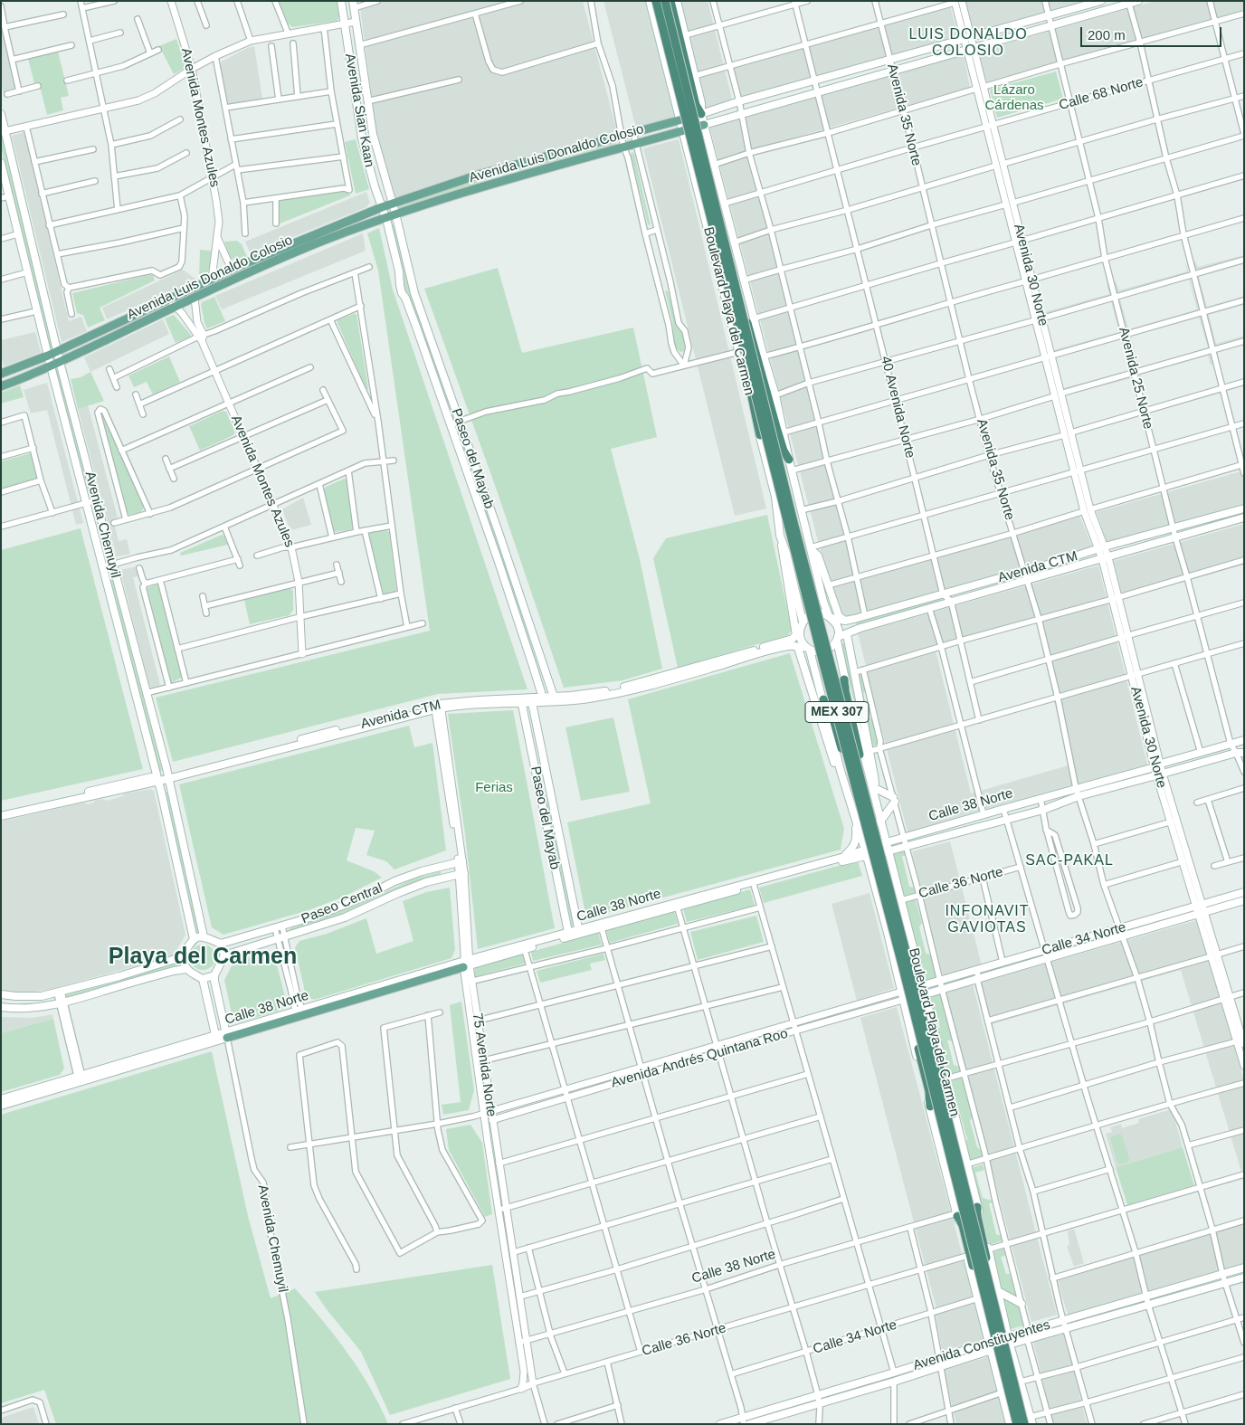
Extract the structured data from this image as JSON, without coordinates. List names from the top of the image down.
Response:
{
  "streets": {
    "highway": ["MEX 307"],
    "main road": [
      "Avenida Sian Kaan",
      "Avenida Luis Donaldo Colosio",
      "Boulevard Playa del Carmen",
      "Paseo del Mayab",
      "Avenida Chemuyil",
      "Avenida CTM",
      "Calle 38 Norte",
      "Paseo Central",
      "Calle 34 Norte",
      "Avenida Andrés Quintana Roo",
      "Avenida Constituyentes"
    ],
    "street": [
      "Calle 68 Norte",
      "Avenida 35 Norte",
      "Avenida Montes Azules",
      "Avenida 30 Norte",
      "Avenida 25 Norte",
      "40 Avenida Norte",
      "Calle 36 Norte",
      "75 Avenida Norte"
    ]
  },
  "crossings": [
    ["Calle 68 Norte", "Avenida 35 Norte"],
    ["Calle 68 Norte", "Avenida 30 Norte"],
    ["Calle 68 Norte", "Boulevard Playa del Carmen"],
    ["Calle 68 Norte", "Avenida 25 Norte"],
    ["Calle 68 Norte", "40 Avenida Norte"],
    ["Avenida Sian Kaan", "Avenida Luis Donaldo Colosio"],
    ["Avenida Sian Kaan", "Paseo del Mayab"],
    ["Avenida 35 Norte", "Avenida Luis Donaldo Colosio"],
    ["Avenida 35 Norte", "Avenida CTM"],
    ["Avenida 35 Norte", "Calle 38 Norte"],
    ["Avenida 35 Norte", "Calle 34 Norte"],
    ["Avenida 35 Norte", "Avenida Constituyentes"],
    ["Avenida Montes Azules", "Avenida Luis Donaldo Colosio"],
    ["Avenida Luis Donaldo Colosio", "Avenida 30 Norte"],
    ["Avenida Luis Donaldo Colosio", "Boulevard Playa del Carmen"],
    ["Avenida Luis Donaldo Colosio", "Avenida 25 Norte"],
    ["Avenida Luis Donaldo Colosio", "40 Avenida Norte"],
    ["Avenida Luis Donaldo Colosio", "Paseo del Mayab"],
    ["Avenida Luis Donaldo Colosio", "Avenida Chemuyil"],
    ["Avenida 30 Norte", "Avenida CTM"],
    ["Avenida 30 Norte", "Calle 38 Norte"],
    ["Avenida 30 Norte", "Calle 34 Norte"],
    ["Boulevard Playa del Carmen", "Avenida CTM"],
    ["Boulevard Playa del Carmen", "MEX 307"],
    ["Boulevard Playa del Carmen", "Calle 38 Norte"],
    ["Boulevard Playa del Carmen", "Calle 36 Norte"],
    ["Boulevard Playa del Carmen", "Calle 34 Norte"],
    ["Boulevard Playa del Carmen", "Avenida Andrés Quintana Roo"],
    ["Boulevard Playa del Carmen", "Avenida Constituyentes"],
    ["Avenida 25 Norte", "Avenida CTM"],
    ["Avenida 25 Norte", "Calle 38 Norte"],
    ["40 Avenida Norte", "Avenida CTM"],
    ["Paseo del Mayab", "Avenida CTM"],
    ["Paseo del Mayab", "Calle 38 Norte"],
    ["Avenida Chemuyil", "Avenida CTM"],
    ["Avenida Chemuyil", "Calle 38 Norte"],
    ["Avenida Chemuyil", "Paseo Central"],
    ["Avenida CTM", "75 Avenida Norte"],
    ["MEX 307", "Calle 38 Norte"],
    ["Calle 38 Norte", "75 Avenida Norte"],
    ["Calle 36 Norte", "75 Avenida Norte"],
    ["Paseo Central", "75 Avenida Norte"],
    ["Calle 34 Norte", "Avenida Andrés Quintana Roo"],
    ["Avenida Andrés Quintana Roo", "75 Avenida Norte"]
  ],
  "districts": [
    "LUIS DONALDO COLOSIO",
    "SAC-PAKAL",
    "INFONAVIT GAVIOTAS",
    "Playa del Carmen"
  ],
  "parks": ["Lázaro Cárdenas", "Ferias"],
  "scale_bar": "200 m"
}
